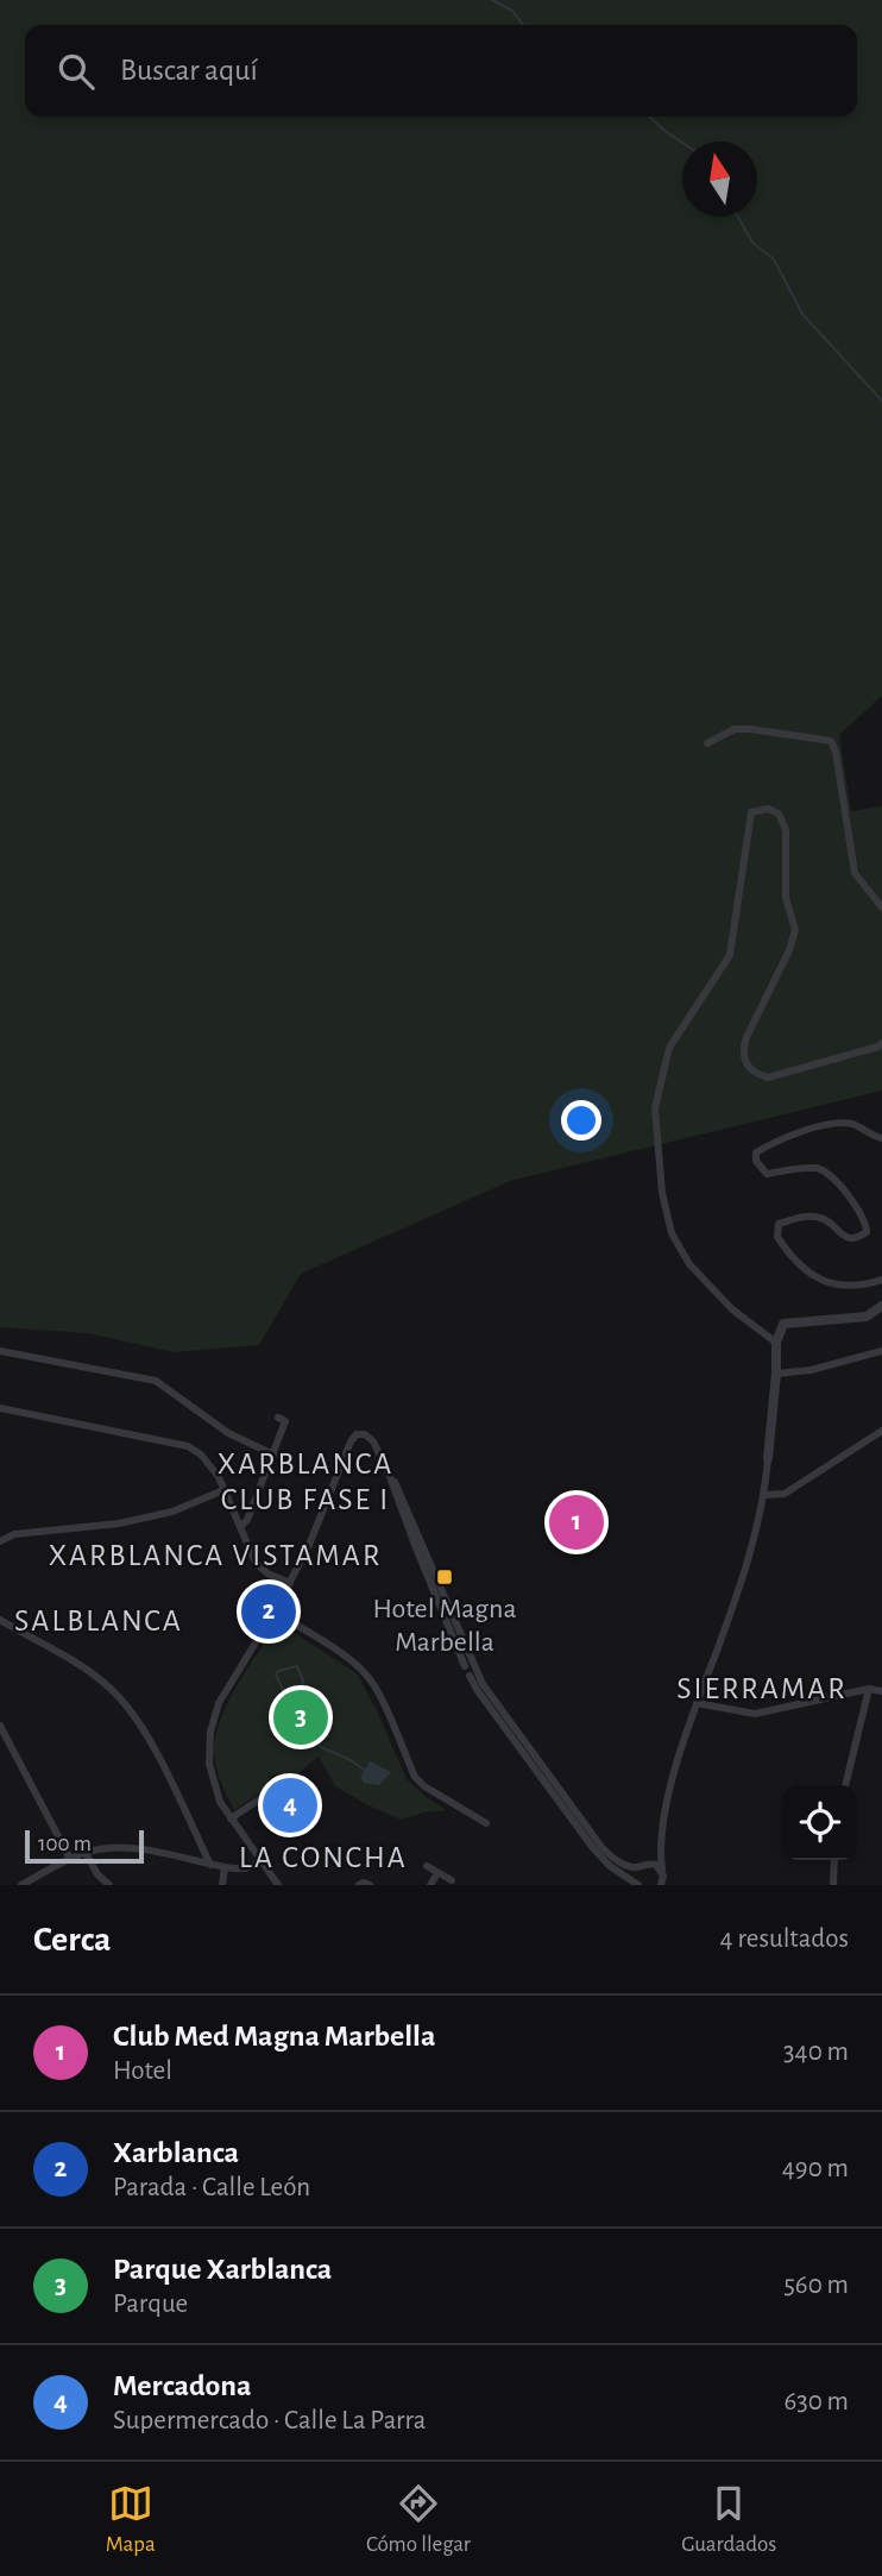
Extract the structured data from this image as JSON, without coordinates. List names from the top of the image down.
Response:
{
  "districts": [
    "XARBLANCA CLUB FASE I",
    "XARBLANCA VISTAMAR",
    "SALBLANCA",
    "SIERRAMAR",
    "LA CONCHA"
  ],
  "places": {
    "transit": ["Hotel Magna Marbella"]
  },
  "scale_bar": "100 m",
  "north": "top",
  "page": {
    "search": "Buscar aquí",
    "pins": [
      "1",
      "2",
      "3",
      "4"
    ],
    "scale": "100 m",
    "heading": ["Cerca", "4 resultados"],
    "list": [
      {
        "mark": "1",
        "name": "Club Med Magna Marbella",
        "note": "Hotel",
        "value": "340 m"
      },
      {
        "mark": "2",
        "name": "Xarblanca",
        "note": "Parada · Calle León",
        "value": "490 m"
      },
      {
        "mark": "3",
        "name": "Parque Xarblanca",
        "note": "Parque",
        "value": "560 m"
      },
      {
        "mark": "4",
        "name": "Mercadona",
        "note": "Supermercado · Calle La Parra",
        "value": "630 m"
      }
    ],
    "nav": ["Mapa", "Cómo llegar", "Guardados"]
  }
}
